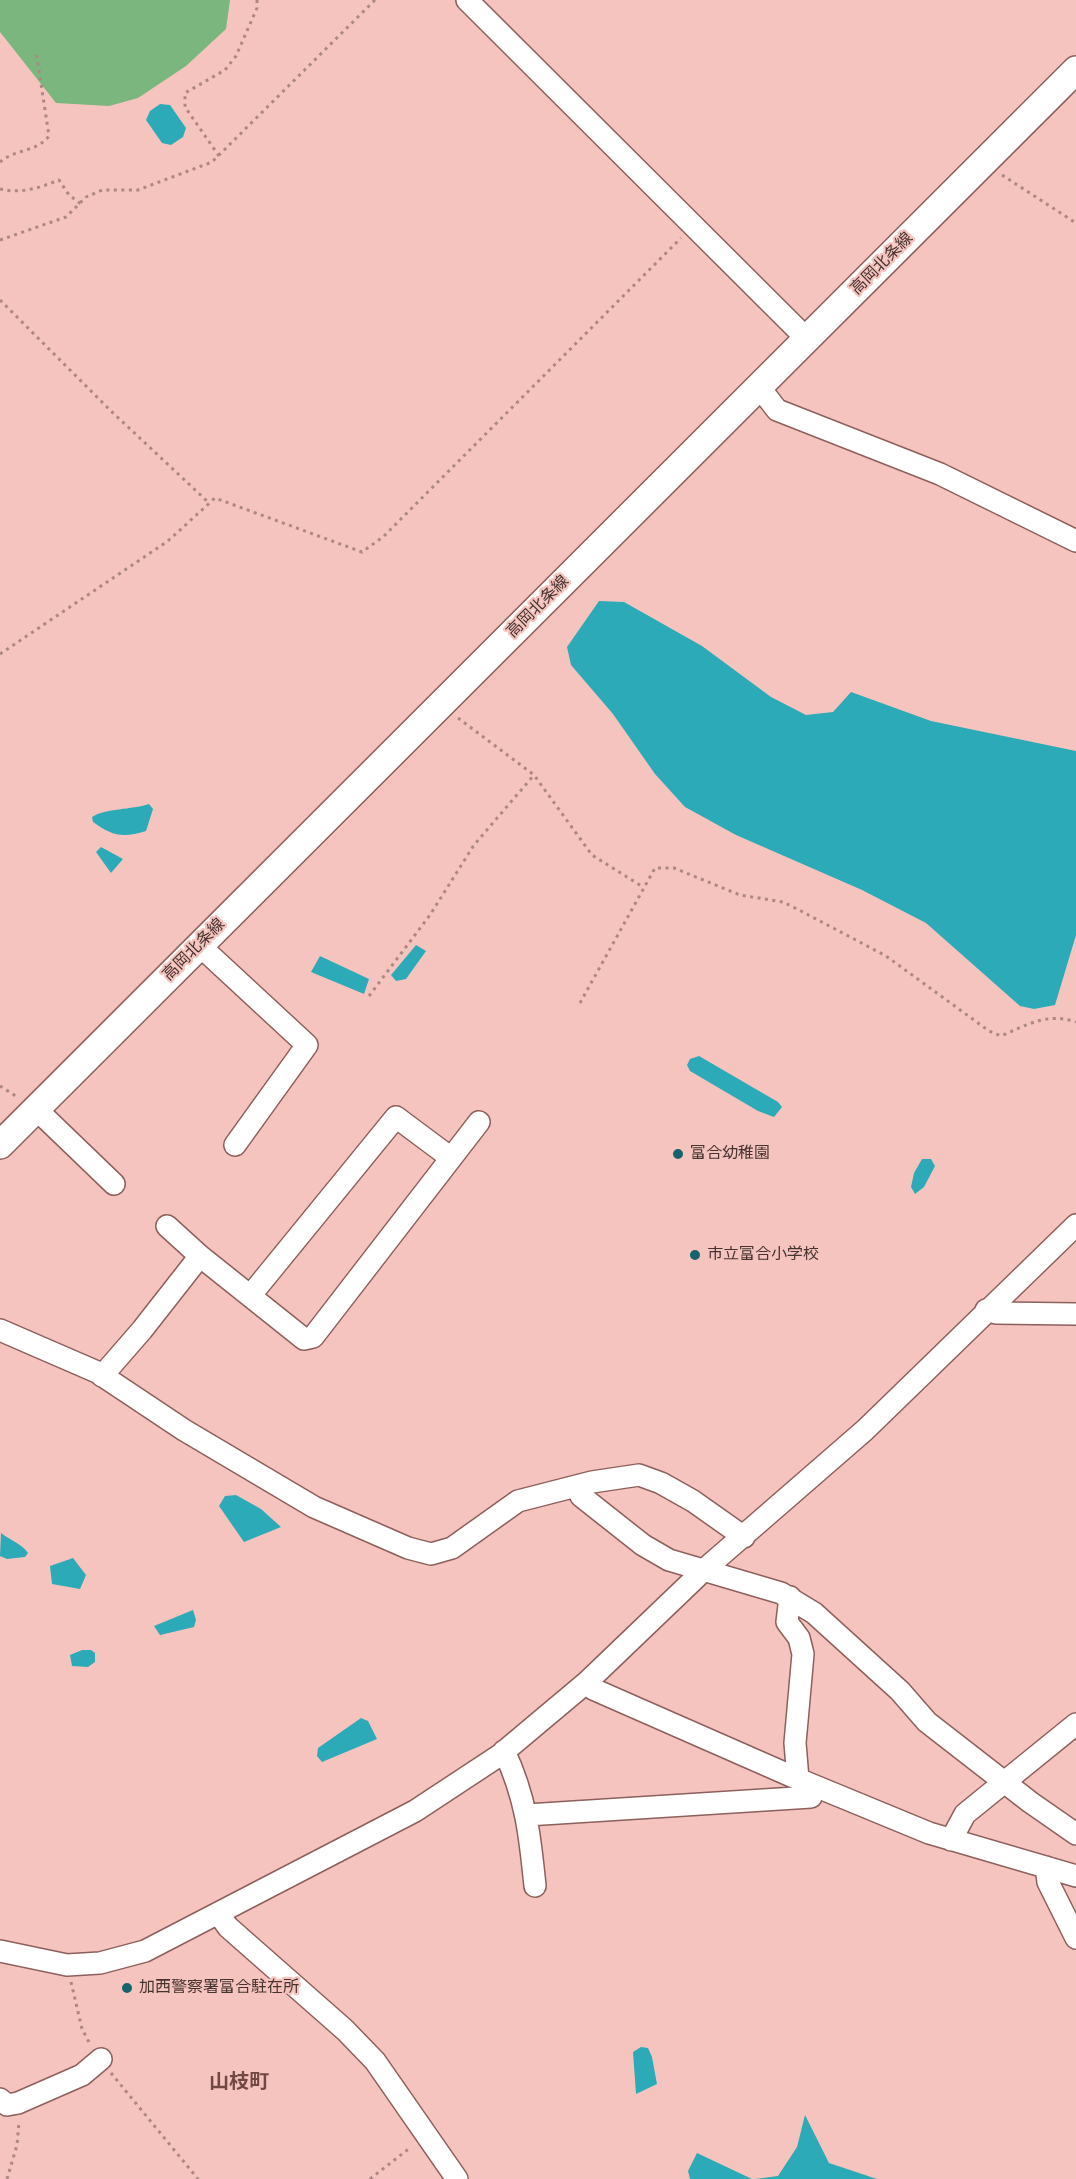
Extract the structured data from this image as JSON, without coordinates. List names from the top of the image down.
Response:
{
  "streets": {
    "main road": ["高岡北条線"]
  },
  "districts": ["山枝町"],
  "places": ["富合幼稚園", "市立富合小学校", "加西警察署富合駐在所"]
}
